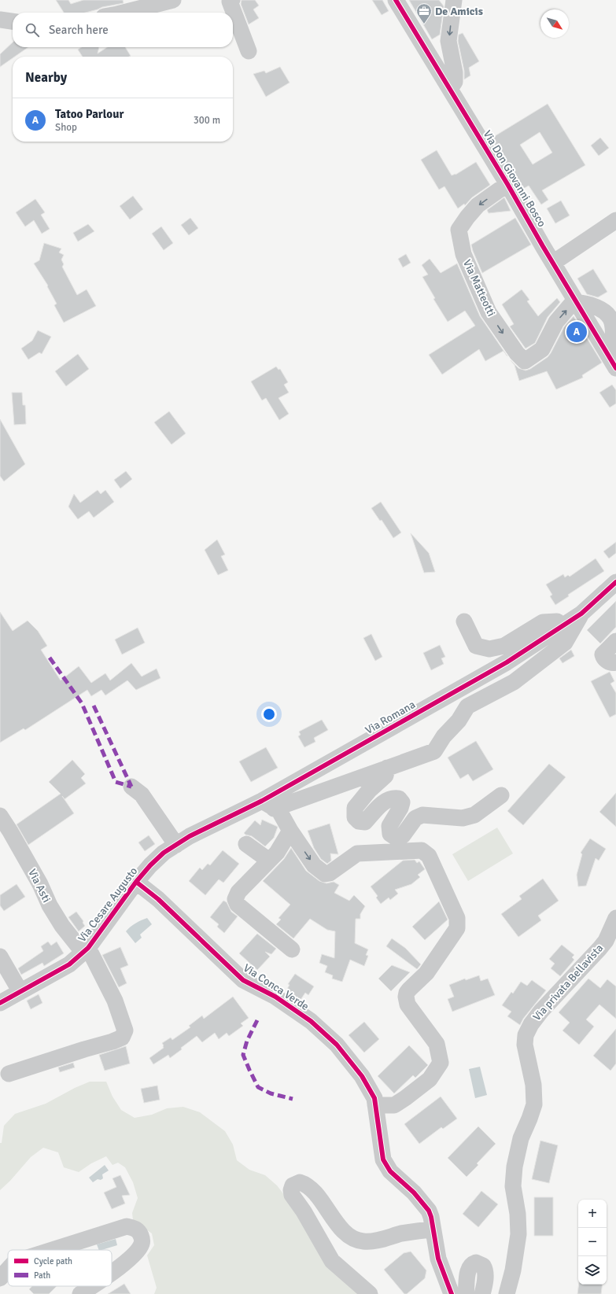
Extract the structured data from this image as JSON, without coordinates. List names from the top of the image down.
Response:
{
  "streets": {
    "street": [
      "Via Don Giovanni Bosco",
      "Via Matteotti",
      "Via Romana",
      "Via Asti",
      "Via Cesare Augusto",
      "Via privata Bellavista",
      "Via Conca Verde"
    ]
  },
  "crossings": [
    ["Via Don Giovanni Bosco", "Via Matteotti"],
    ["Via Romana", "Via Cesare Augusto"],
    ["Via Asti", "Via Cesare Augusto"],
    ["Via Cesare Augusto", "Via Conca Verde"]
  ],
  "places": {
    "office": ["De Amicis"]
  },
  "legend": ["Cycle path", "Path"],
  "north": "bottom right",
  "page": {
    "search": "Search here",
    "heading": "Nearby",
    "list": [
      {
        "mark": "A",
        "name": "Tatoo Parlour",
        "note": "Shop",
        "value": "300 m"
      }
    ],
    "pins": "A",
    "map_buttons": ["+", "−"]
  }
}
